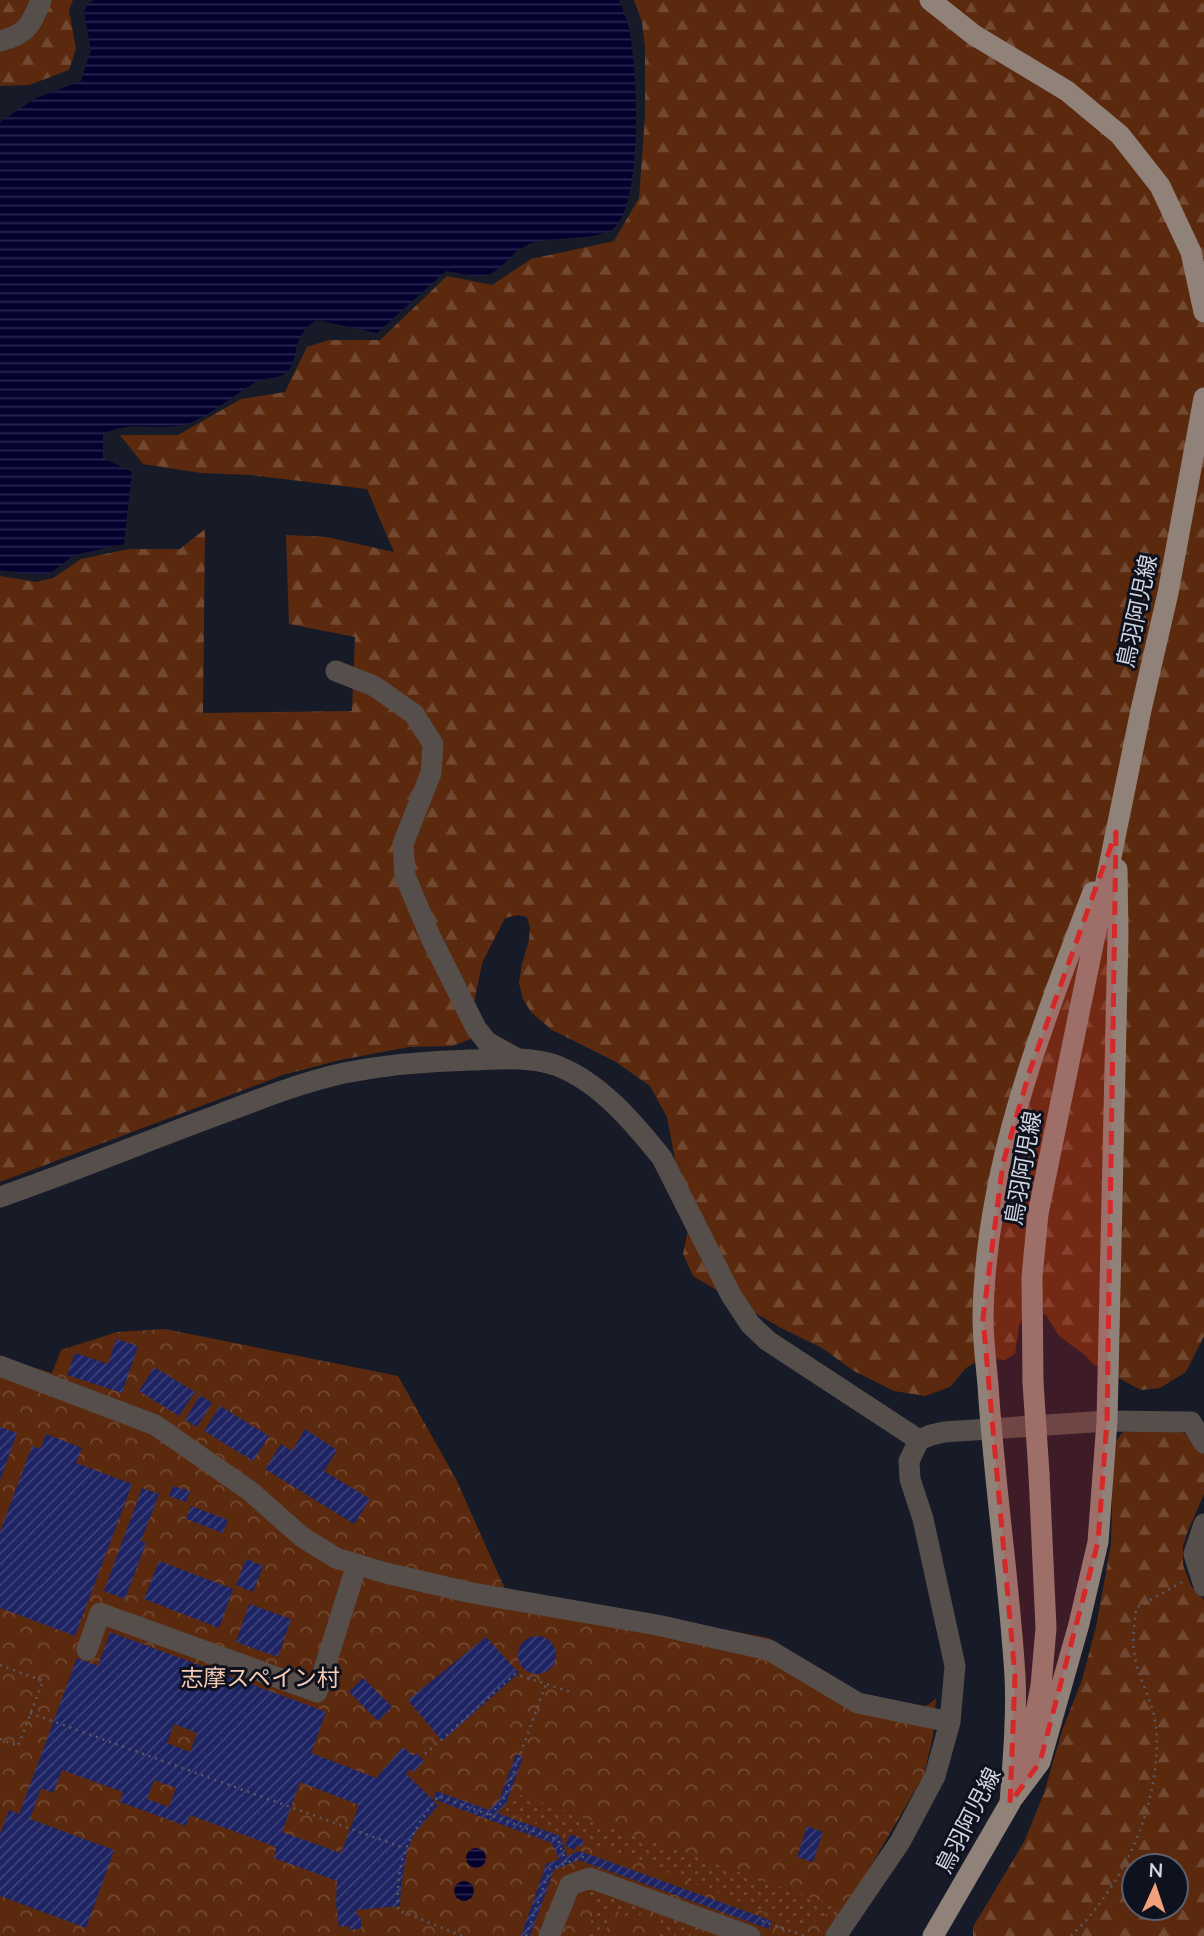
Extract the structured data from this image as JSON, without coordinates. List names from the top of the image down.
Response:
{
  "streets": {
    "main road": ["鳥羽阿児線"]
  },
  "parks": ["志摩スペイン村"],
  "north": "top"
}
